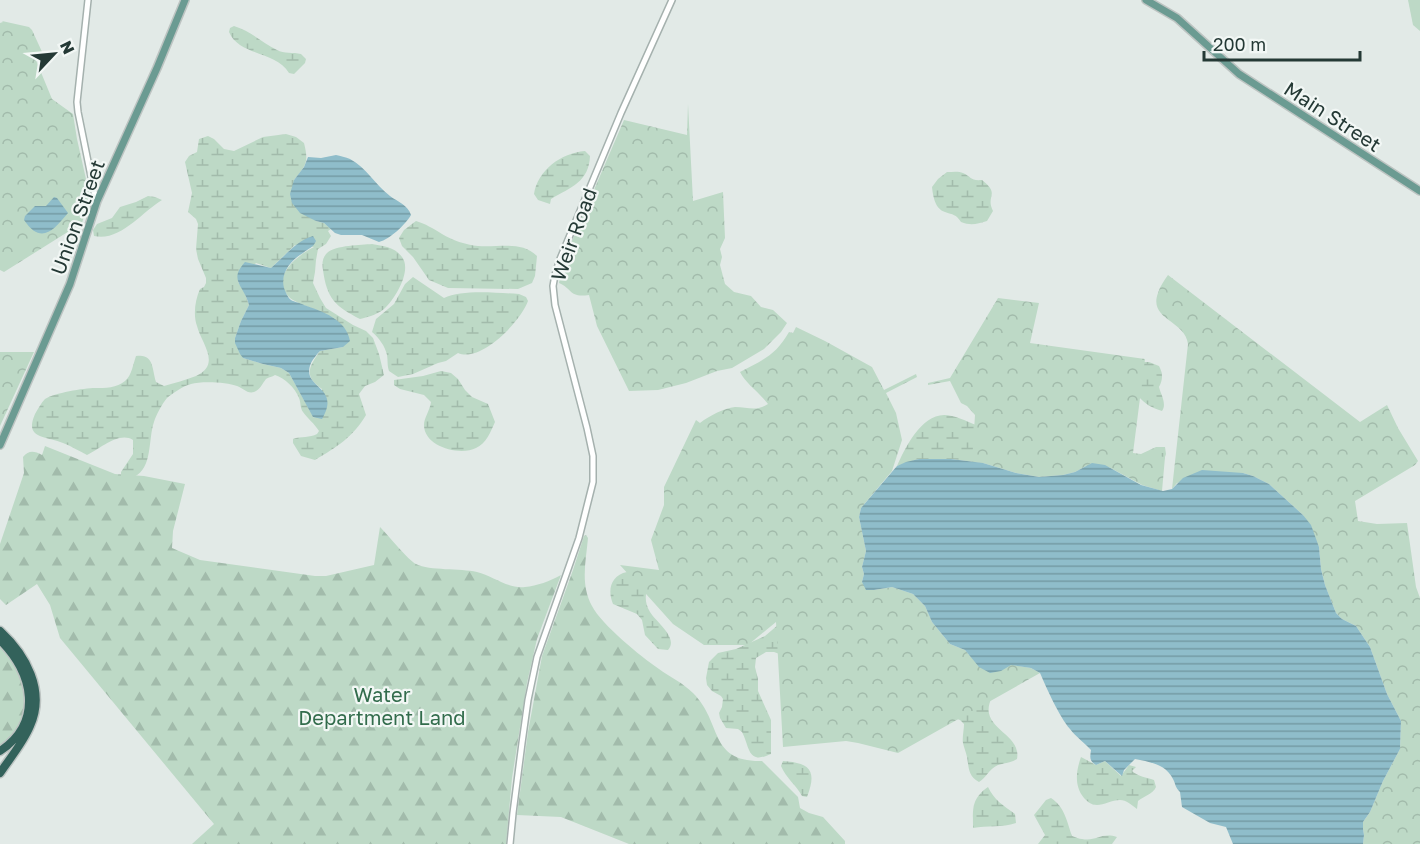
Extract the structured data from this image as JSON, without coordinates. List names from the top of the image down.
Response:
{
  "streets": {
    "main road": ["Main Street", "Union Street"],
    "street": ["Weir Road"]
  },
  "parks": ["Water Department Land"],
  "scale_bar": "200 m",
  "north": "top right"
}
